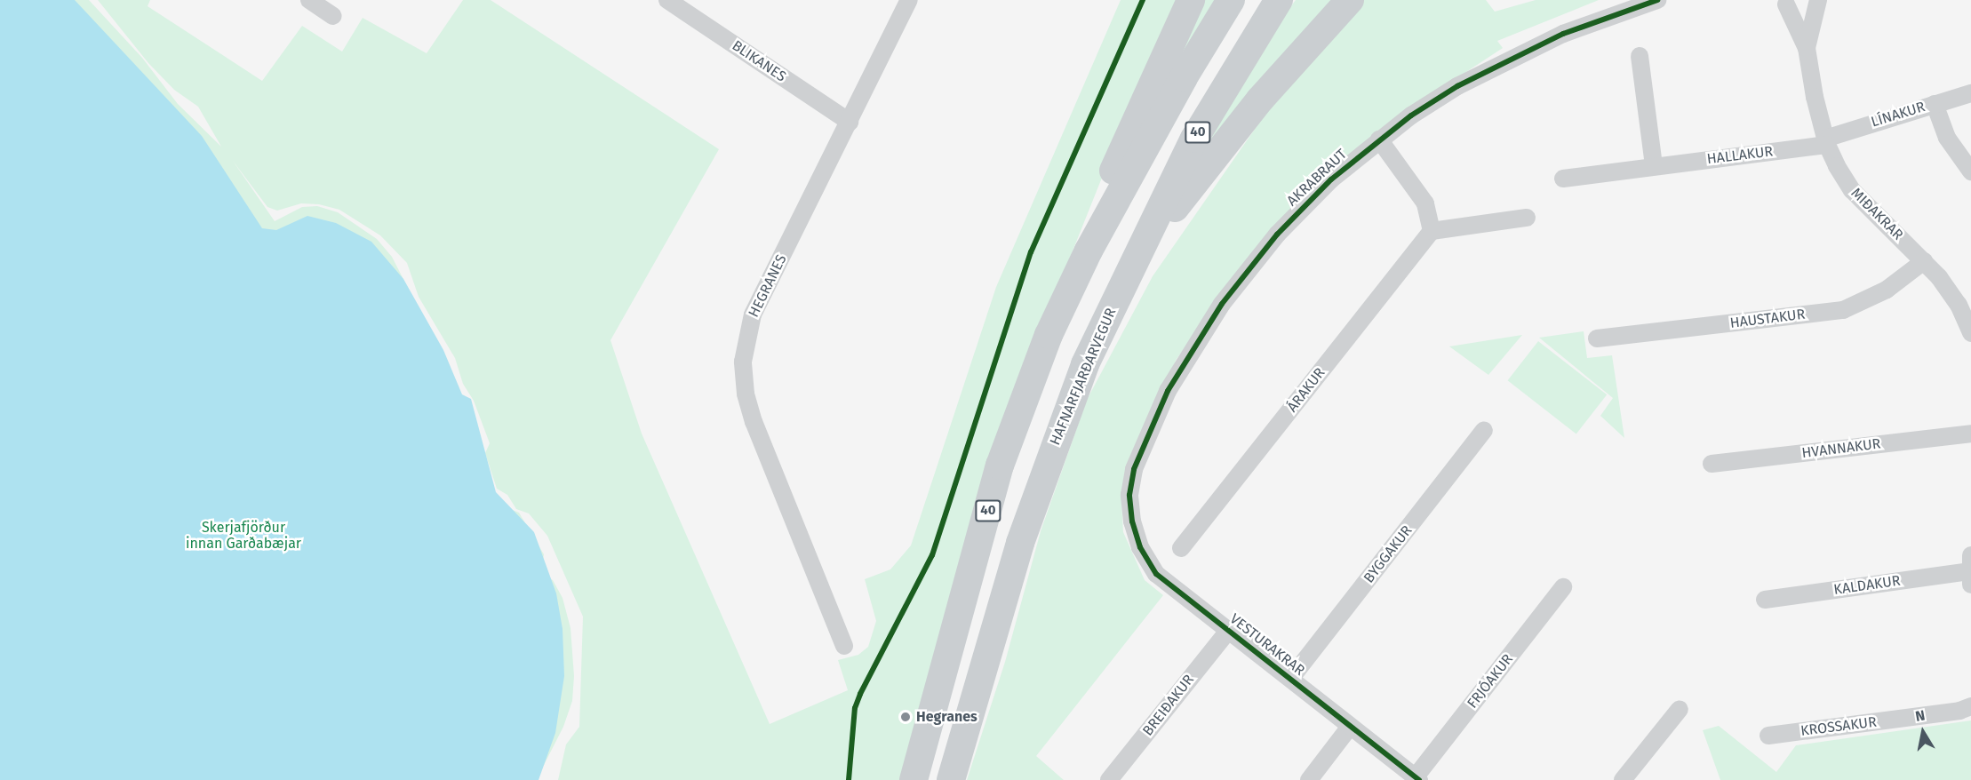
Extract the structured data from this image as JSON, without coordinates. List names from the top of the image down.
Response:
{
  "streets": {
    "main road": ["40", "HAFNARFJARÐARVEGUR"],
    "street": [
      "BLIKANES",
      "LÍNAKUR",
      "HALLAKUR",
      "AKRABRAUT",
      "MIÐAKRAR",
      "HEGRANES",
      "HAUSTAKUR",
      "ÁRAKUR",
      "HVANNAKUR",
      "BYGGAKUR",
      "KALDAKUR",
      "VESTURAKRAR",
      "FRJÓAKUR",
      "BREIÐAKUR",
      "KROSSAKUR"
    ]
  },
  "crossings": [
    ["BLIKANES", "HEGRANES"],
    ["LÍNAKUR", "HALLAKUR"],
    ["LÍNAKUR", "MIÐAKRAR"],
    ["HALLAKUR", "MIÐAKRAR"],
    ["AKRABRAUT", "VESTURAKRAR"],
    ["MIÐAKRAR", "HAUSTAKUR"],
    ["BYGGAKUR", "VESTURAKRAR"],
    ["VESTURAKRAR", "FRJÓAKUR"],
    ["VESTURAKRAR", "BREIÐAKUR"]
  ],
  "parks": ["Skerjafjörður innan Garðabæjar"],
  "places": ["Hegranes"],
  "north": "top"
}
